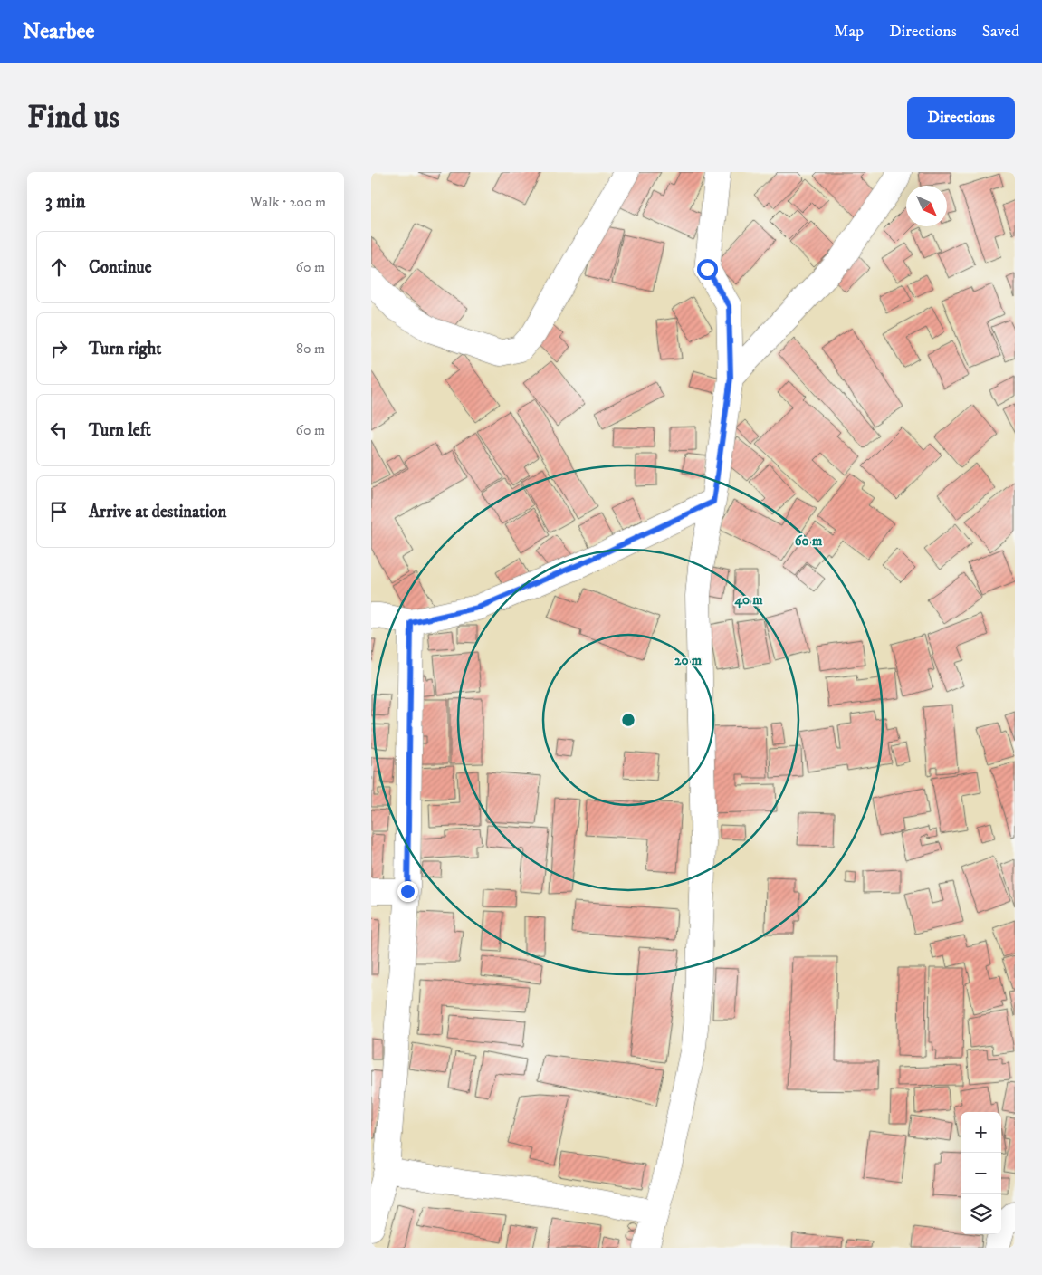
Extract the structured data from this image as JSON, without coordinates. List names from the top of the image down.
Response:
{
  "north": "bottom right",
  "page": {
    "header": "Nearbee",
    "nav": ["Map", "Directions", "Saved"],
    "buttons": "Directions",
    "title": "Find us",
    "heading": ["3 min", "Walk · 200 m"],
    "list": [
      ["Continue", "60 m"],
      ["Turn right", "80 m"],
      ["Turn left", "60 m"],
      "Arrive at destination"
    ],
    "map_buttons": ["+", "−"]
  },
  "rings": ["60 m", "40 m", "20 m"]
}
